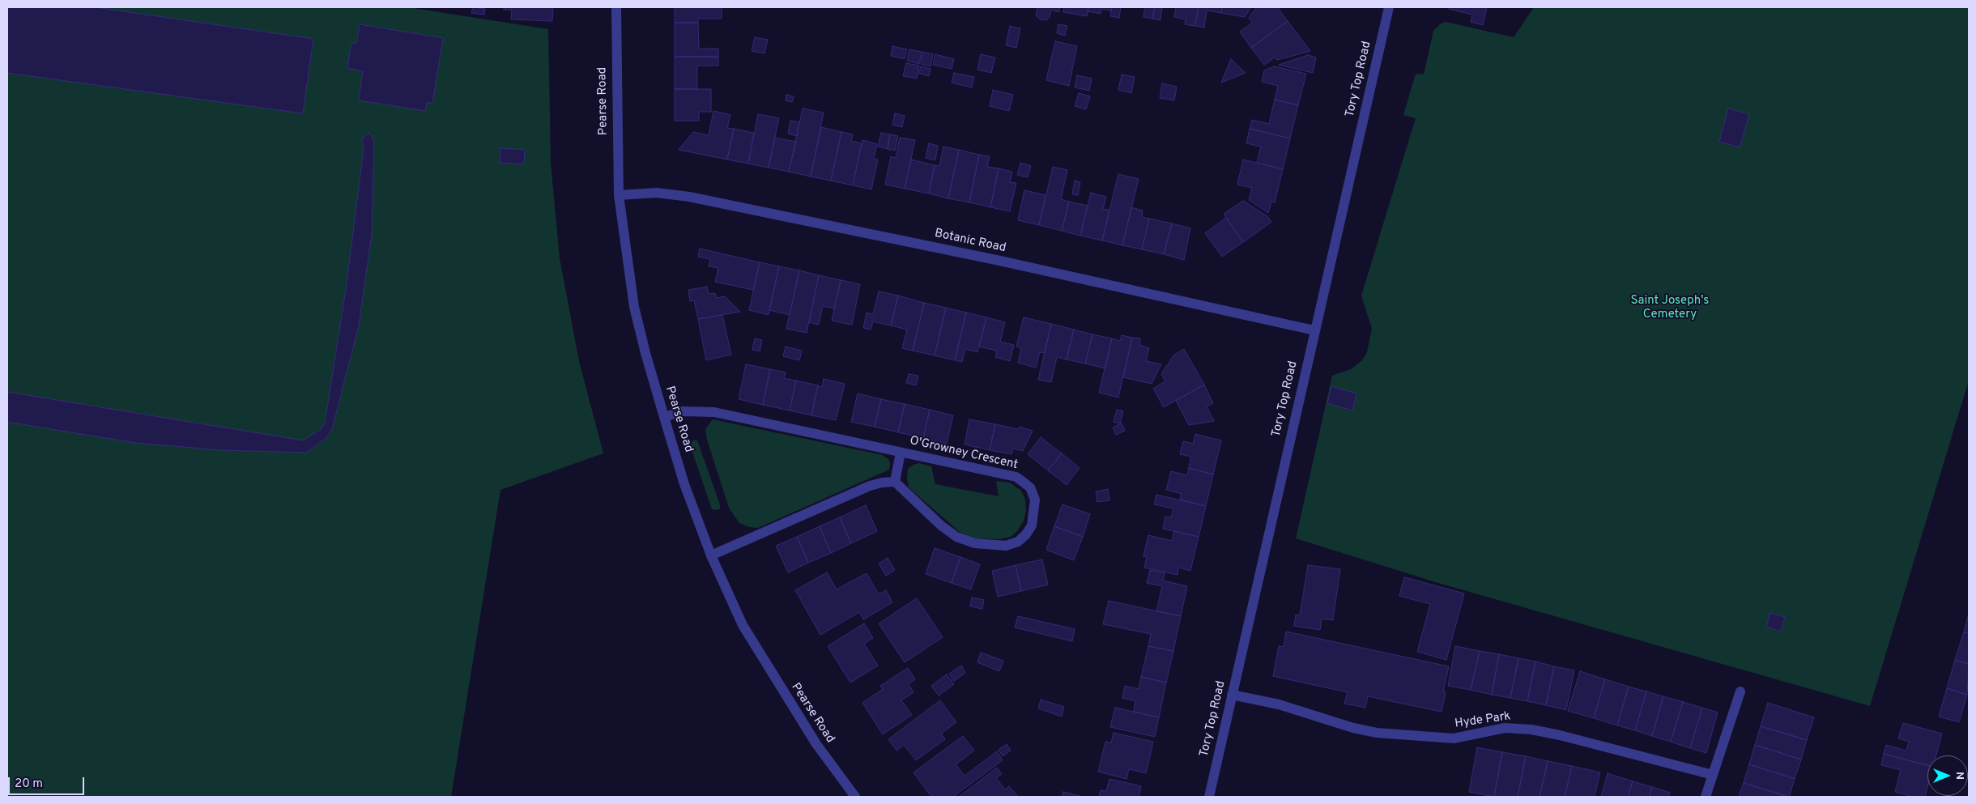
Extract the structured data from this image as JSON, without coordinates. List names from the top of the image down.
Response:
{
  "streets": {
    "street": [
      "Tory Top Road",
      "Pearse Road",
      "Botanic Road",
      "O'Growney Crescent",
      "Hyde Park"
    ]
  },
  "crossings": [
    ["Tory Top Road", "Botanic Road"],
    ["Tory Top Road", "Hyde Park"],
    ["Pearse Road", "Botanic Road"],
    ["Pearse Road", "O'Growney Crescent"]
  ],
  "parks": ["Saint Joseph's Cemetery"],
  "scale_bar": "20 m",
  "north": "right"
}
